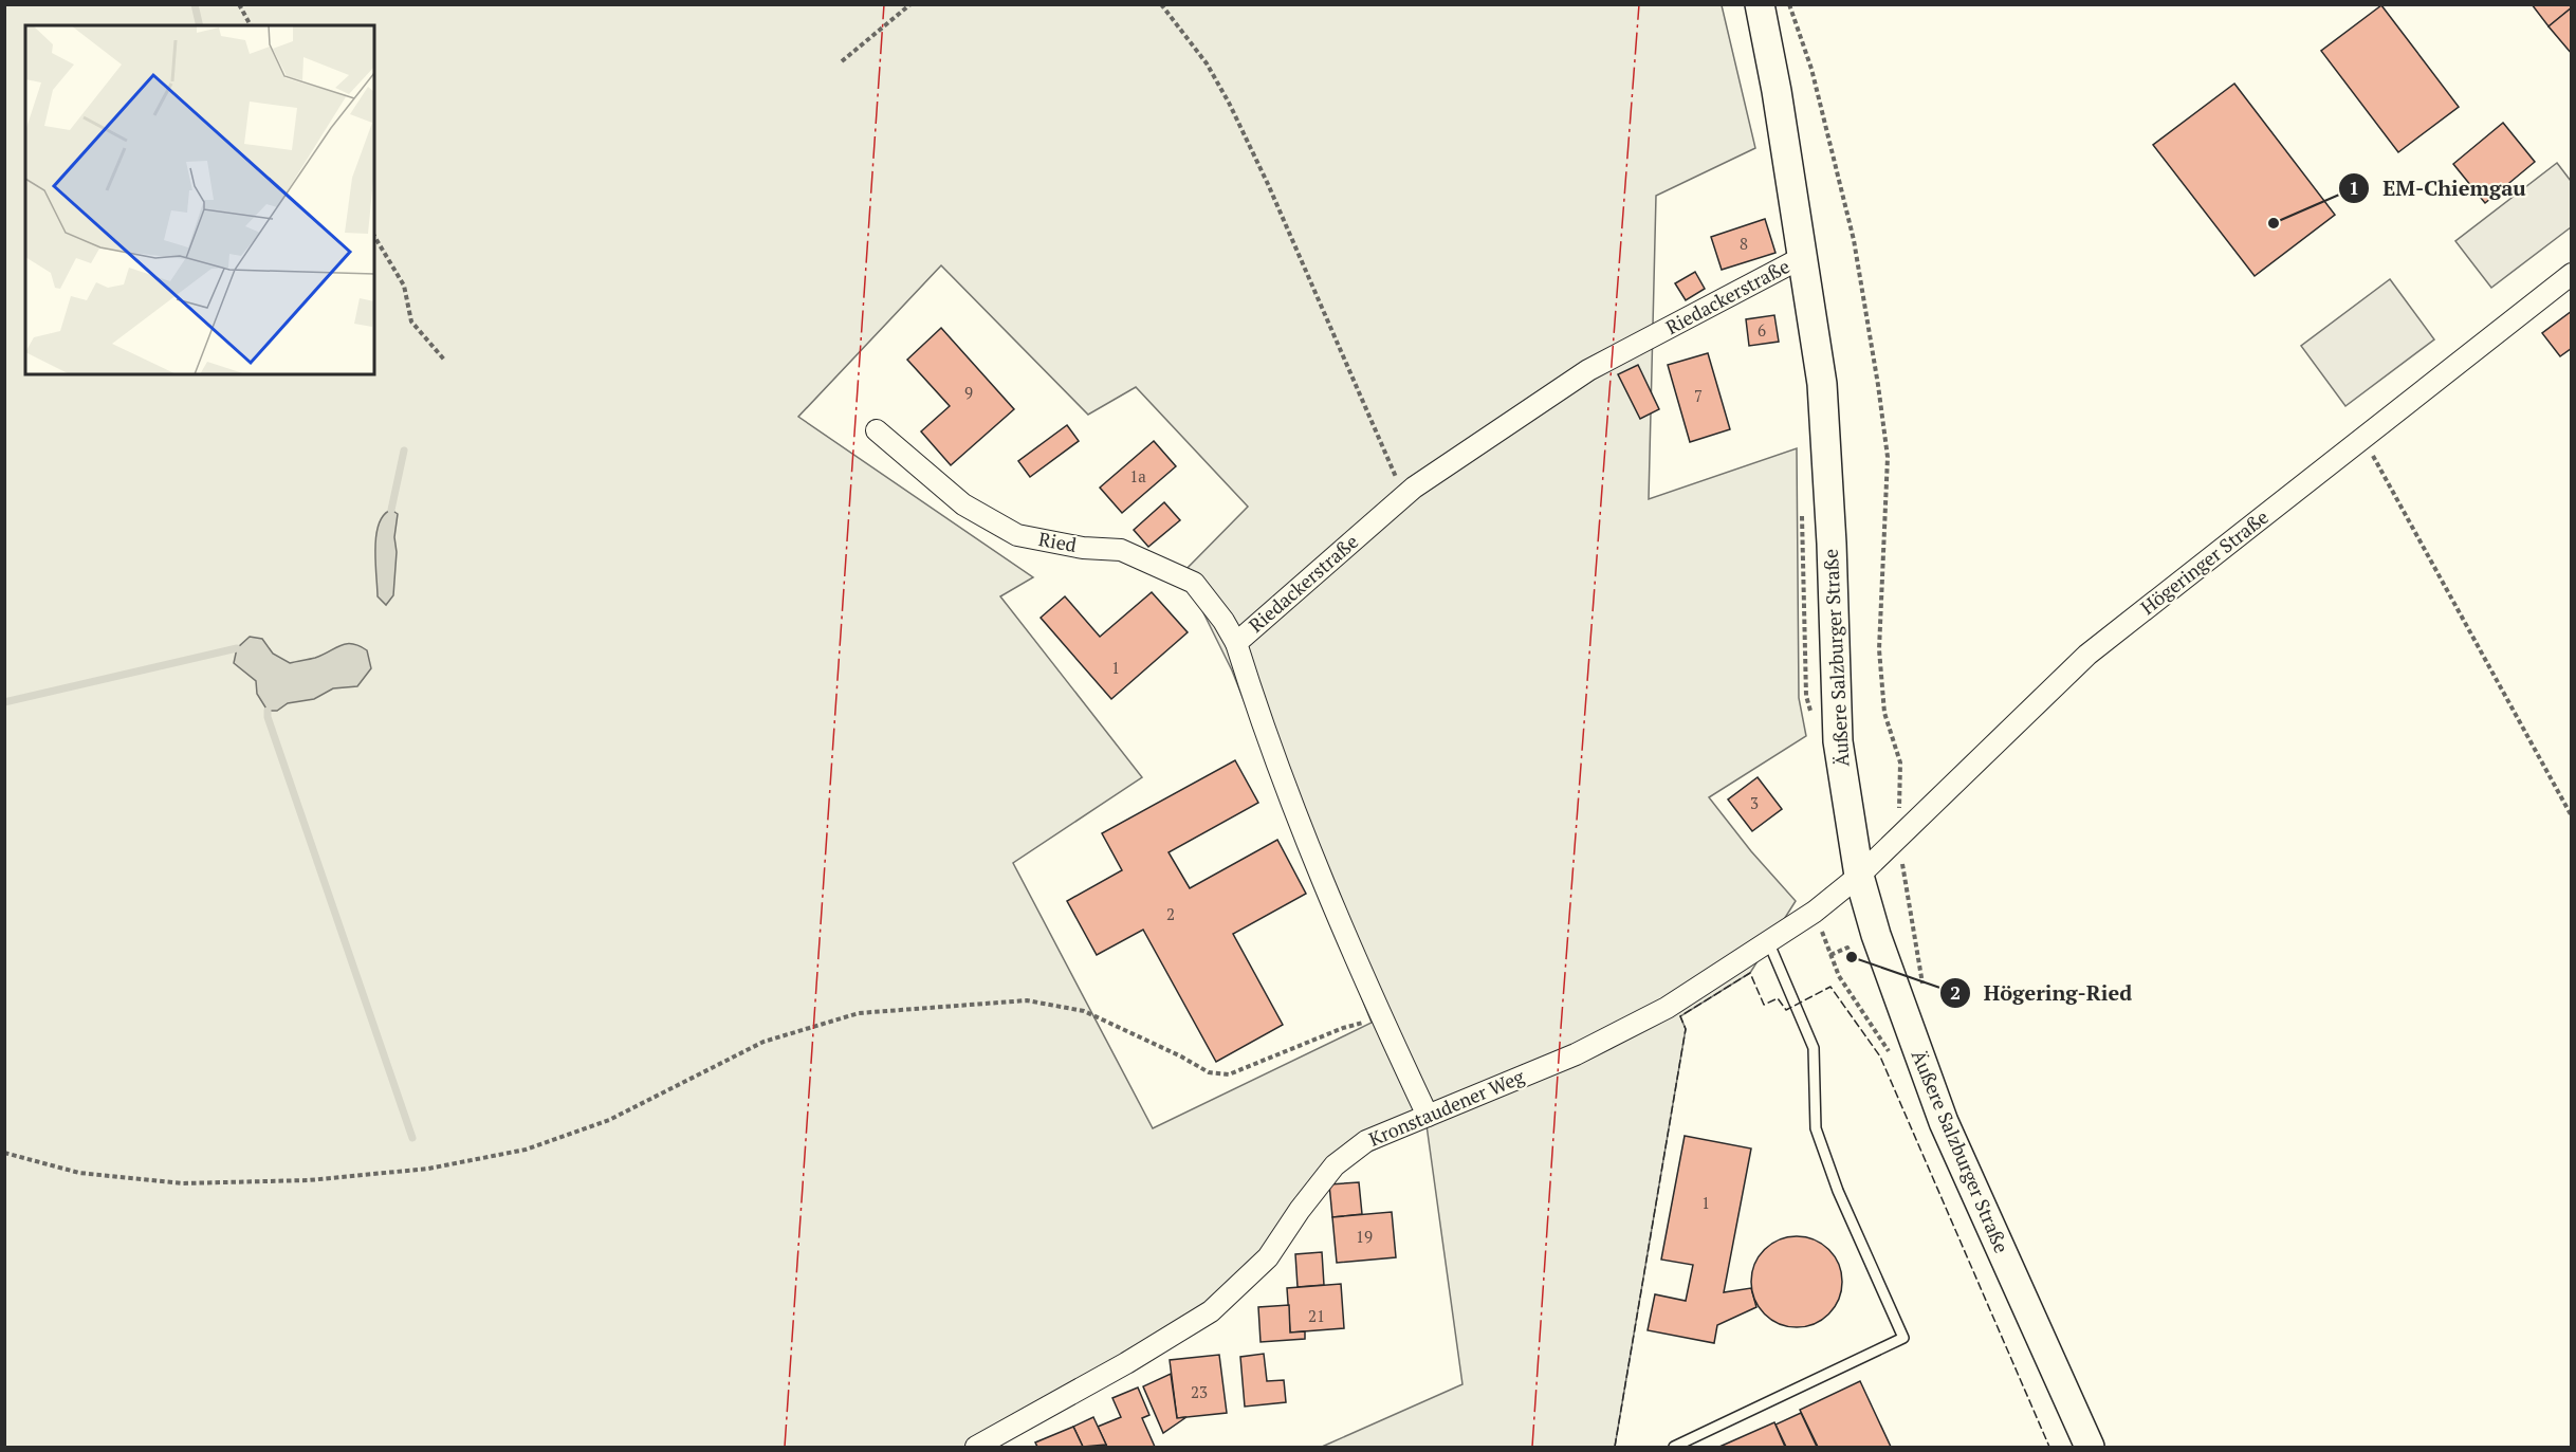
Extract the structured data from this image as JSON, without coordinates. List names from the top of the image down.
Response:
{
  "streets": {
    "main road": ["Äußere Salzburger Straße"],
    "street": [
      "Riedackerstraße",
      "Ried",
      "Högeringer Straße",
      "Kronstaudener Weg"
    ]
  },
  "crossings": [
    ["Riedackerstraße", "Ried"],
    ["Riedackerstraße", "Äußere Salzburger Straße"],
    ["Riedackerstraße", "Kronstaudener Weg"],
    ["Högeringer Straße", "Äußere Salzburger Straße"],
    ["Högeringer Straße", "Kronstaudener Weg"],
    ["Äußere Salzburger Straße", "Kronstaudener Weg"]
  ],
  "places": ["EM-Chiemgau", "Högering-Ried"],
  "house_numbers": [
    "8",
    "6",
    "9",
    "7",
    "1a",
    "1",
    "3",
    "2",
    "1",
    "19",
    "21",
    "23"
  ]
}
